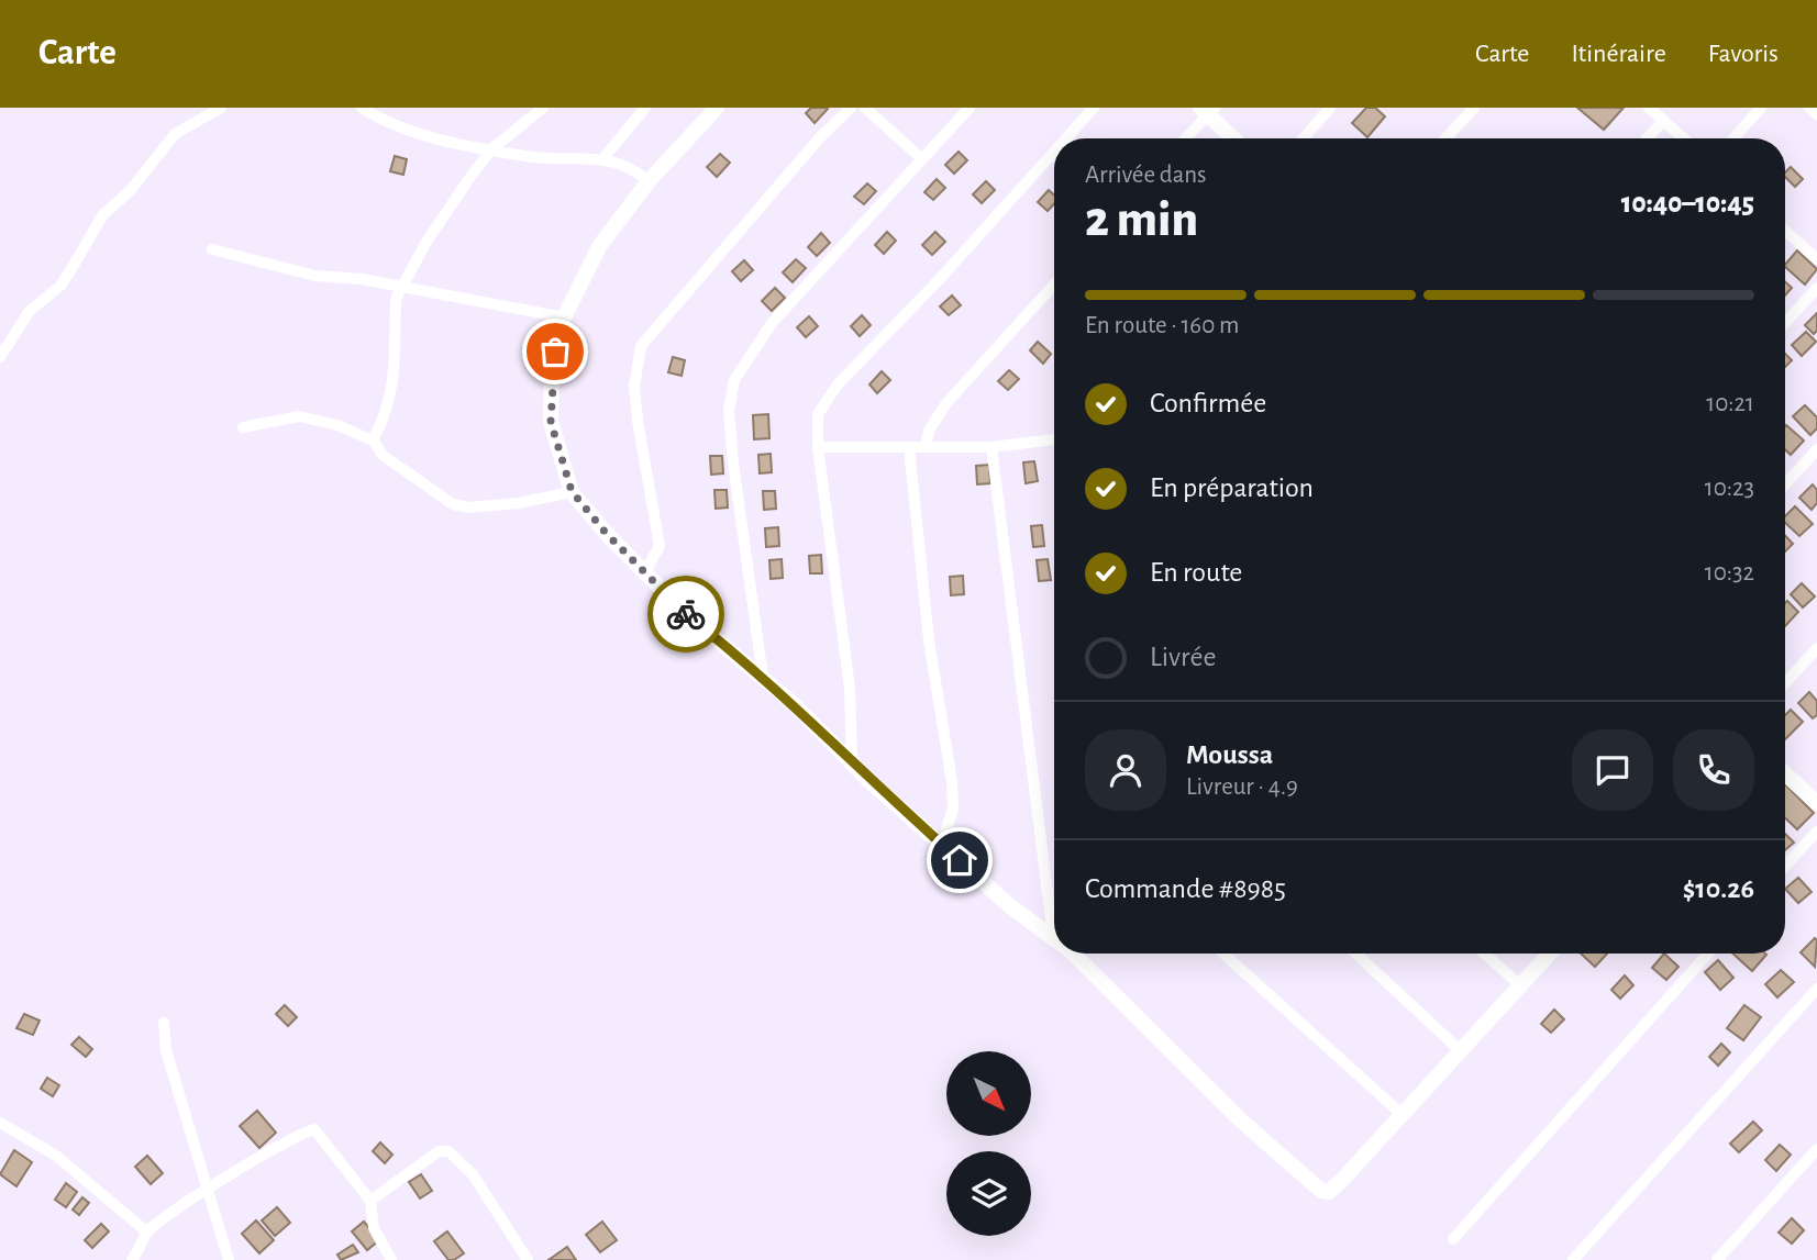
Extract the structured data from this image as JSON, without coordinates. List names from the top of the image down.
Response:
{
  "north": "bottom right",
  "page": {
    "header": "Carte",
    "nav": ["Carte", "Itinéraire", "Favoris"],
    "heading": ["2 min", "Arrivée dans", "10:40–10:45"],
    "panel": [
      "Moussa",
      "Livreur · 4.9",
      "Commande #8985",
      "$10.26"
    ],
    "bar": "En route · 160 m",
    "list": [
      ["Confirmée", "10:21"],
      ["En préparation", "10:23"],
      ["En route", "10:32"],
      "Livrée"
    ]
  }
}
